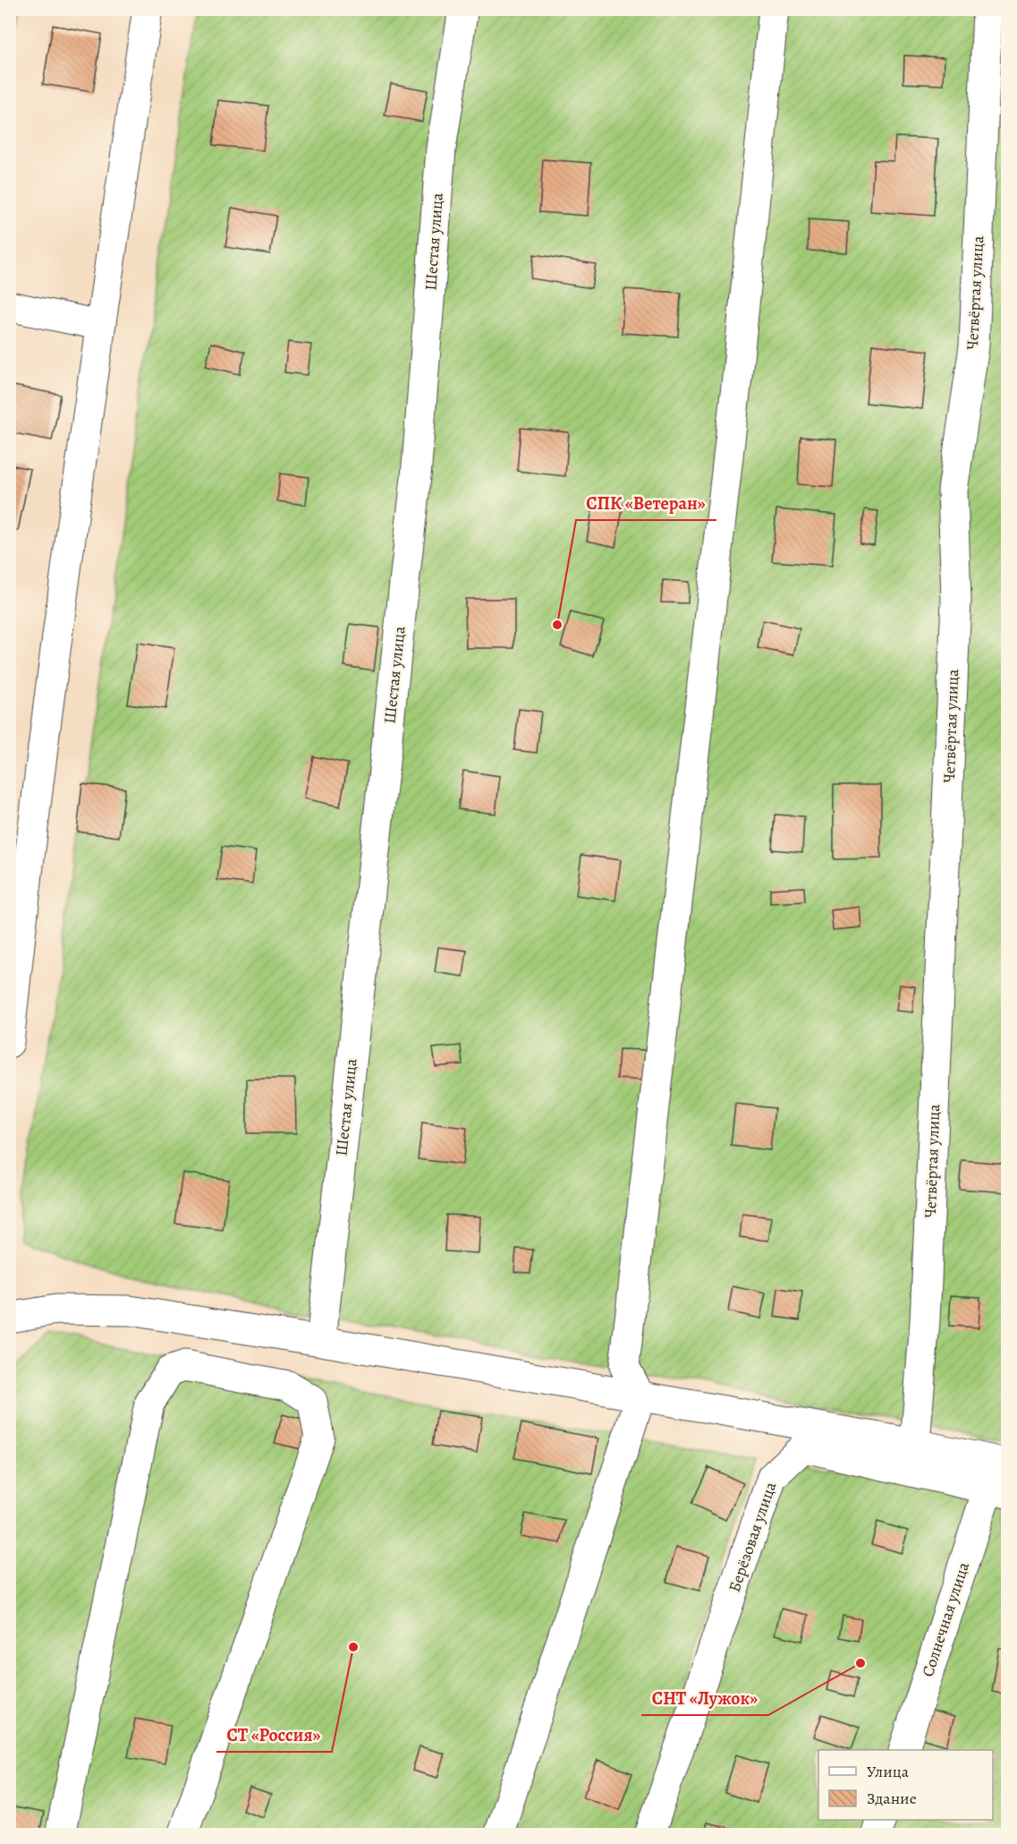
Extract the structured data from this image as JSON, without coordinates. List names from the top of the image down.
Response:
{
  "streets": {
    "street": [
      "Шестая улица",
      "Четвёртая улица",
      "Берёзовая улица",
      "Солнечная улица"
    ]
  },
  "crossings": [
    ["Берёзовая улица", "Солнечная улица"]
  ],
  "places": ["СПК «Ветеран»", "СТ «Россия»", "СНТ «Лужок»"],
  "legend": ["Улица", "Здание"]
}
